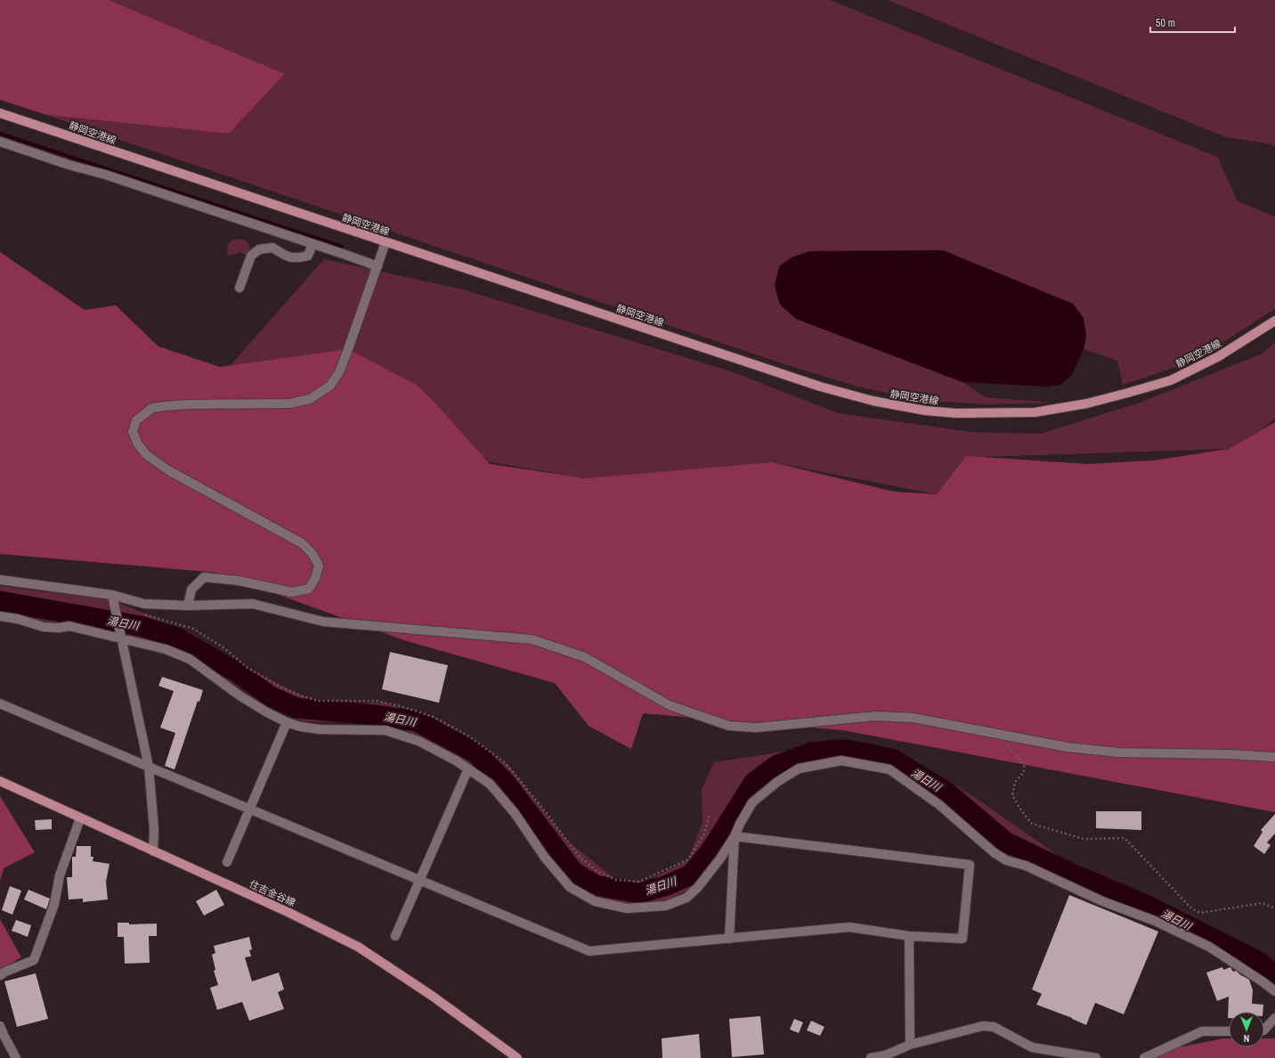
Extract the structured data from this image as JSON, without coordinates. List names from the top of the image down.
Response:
{
  "streets": {
    "main road": ["静岡空港線", "住吉金谷線"]
  },
  "water": ["湯日川"],
  "scale_bar": "50 m",
  "north": "bottom"
}
